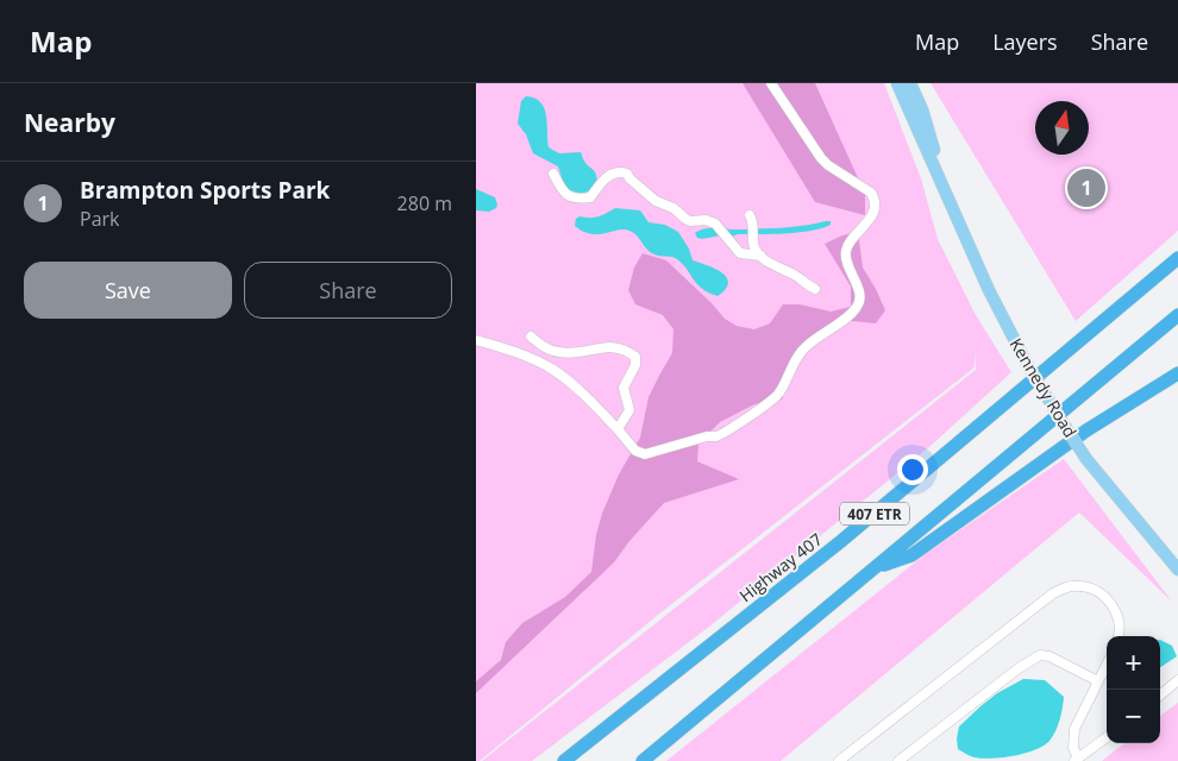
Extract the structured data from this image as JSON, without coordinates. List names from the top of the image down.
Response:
{
  "streets": {
    "highway": ["407 ETR", "Highway 407"],
    "main road": ["Kennedy Road"]
  },
  "north": "top",
  "page": {
    "header": "Map",
    "nav": ["Map", "Layers", "Share"],
    "heading": "Nearby",
    "list": [
      {
        "mark": "1",
        "name": "Brampton Sports Park",
        "note": "Park",
        "value": "280 m"
      }
    ],
    "pins": "1",
    "buttons": ["Save", "Share"],
    "map_buttons": ["+", "−"]
  }
}
